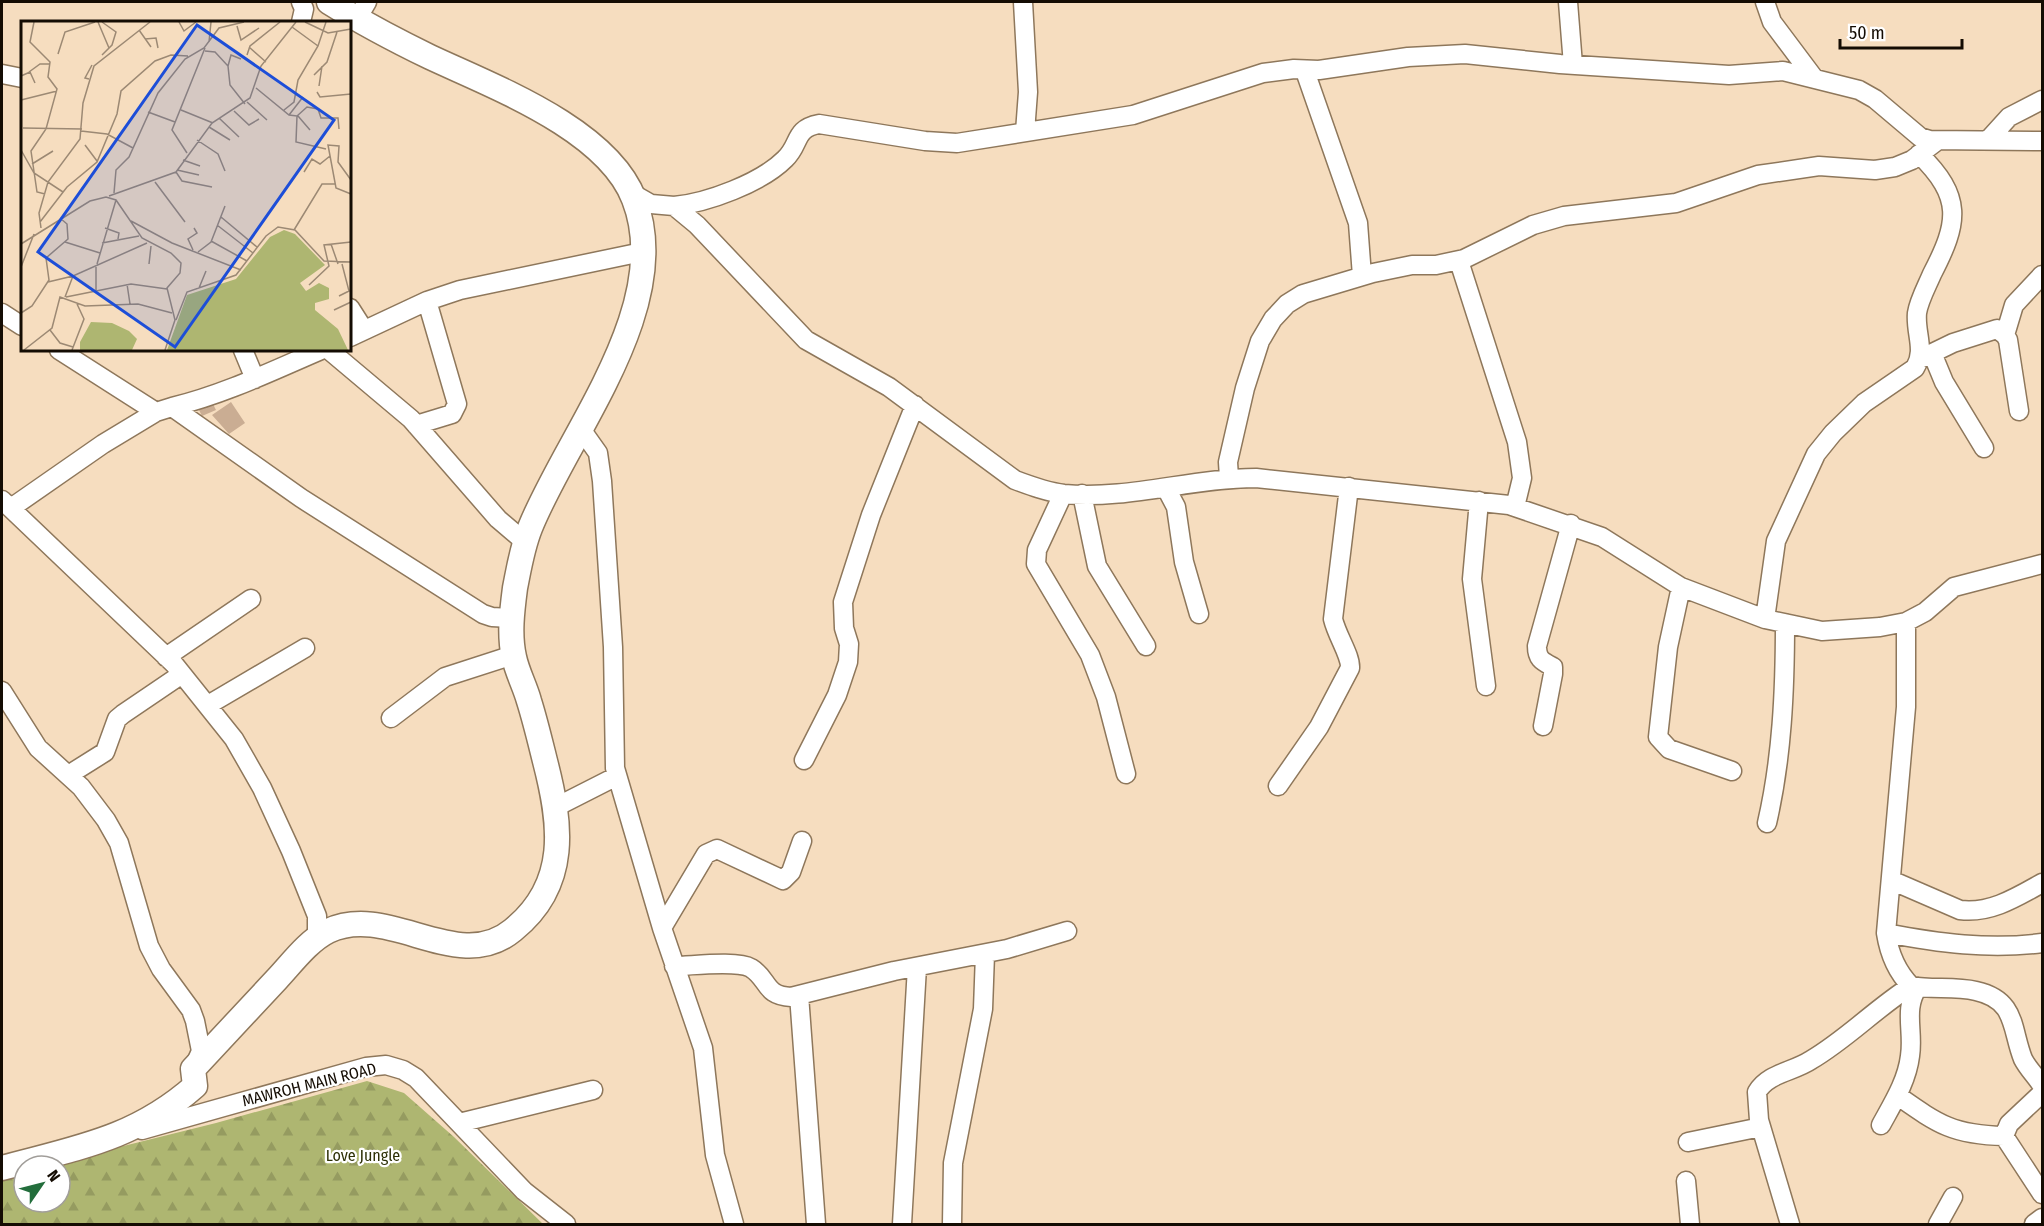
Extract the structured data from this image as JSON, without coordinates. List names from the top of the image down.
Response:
{
  "streets": {
    "street": ["MAWROH MAIN ROAD"]
  },
  "parks": ["Love Jungle"],
  "scale_bar": "50 m",
  "north": "top right"
}
